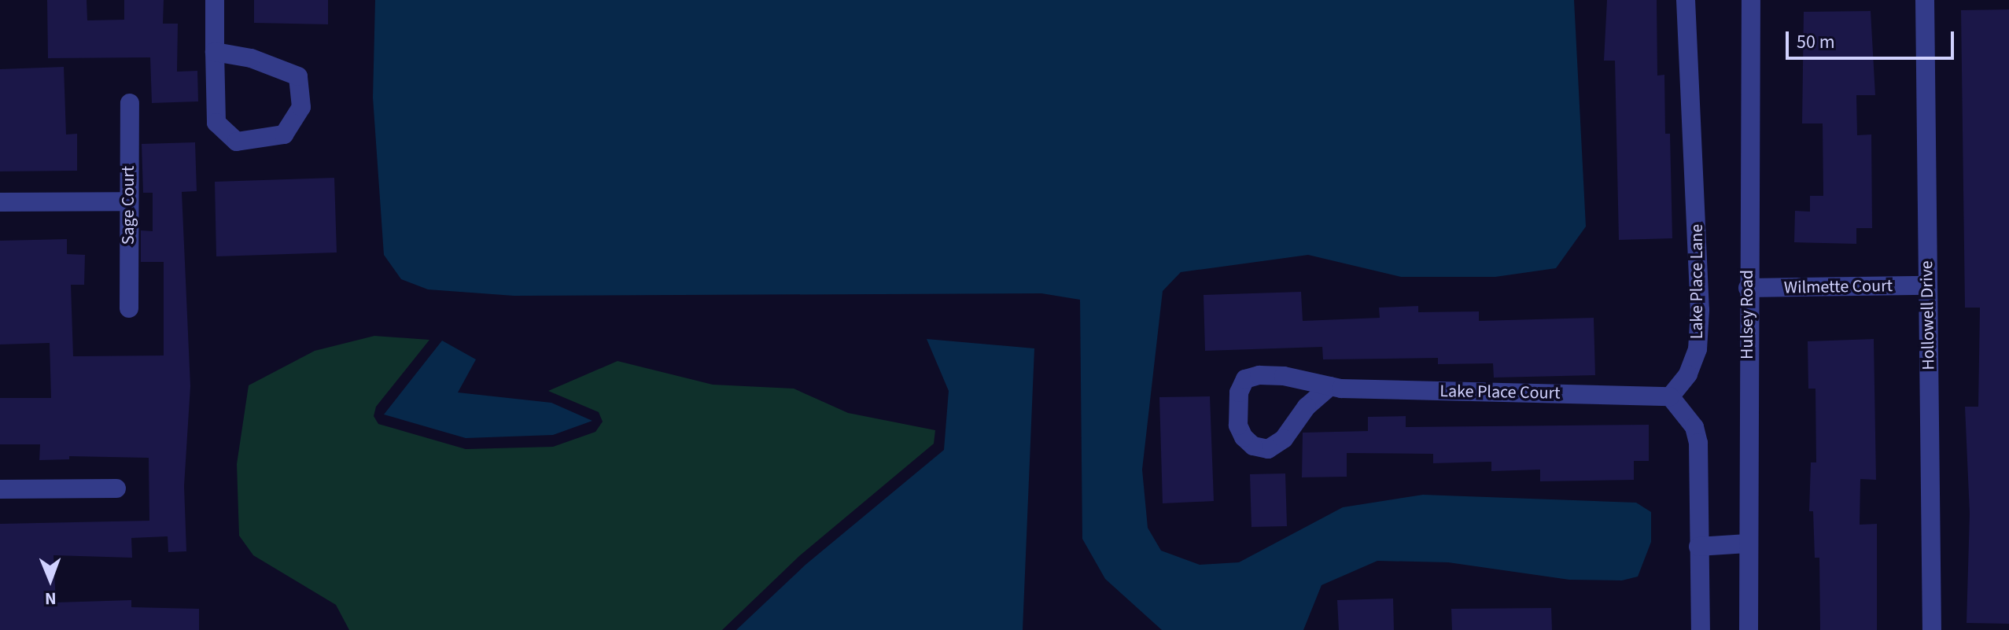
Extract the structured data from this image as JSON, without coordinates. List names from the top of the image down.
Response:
{
  "streets": {
    "street": [
      "Sage Court",
      "Lake Place Lane",
      "Wilmette Court",
      "Hulsey Road",
      "Hollowell Drive",
      "Lake Place Court"
    ]
  },
  "crossings": [
    ["Lake Place Lane", "Lake Place Court"],
    ["Wilmette Court", "Hulsey Road"],
    ["Wilmette Court", "Hollowell Drive"]
  ],
  "scale_bar": "50 m",
  "north": "bottom"
}
